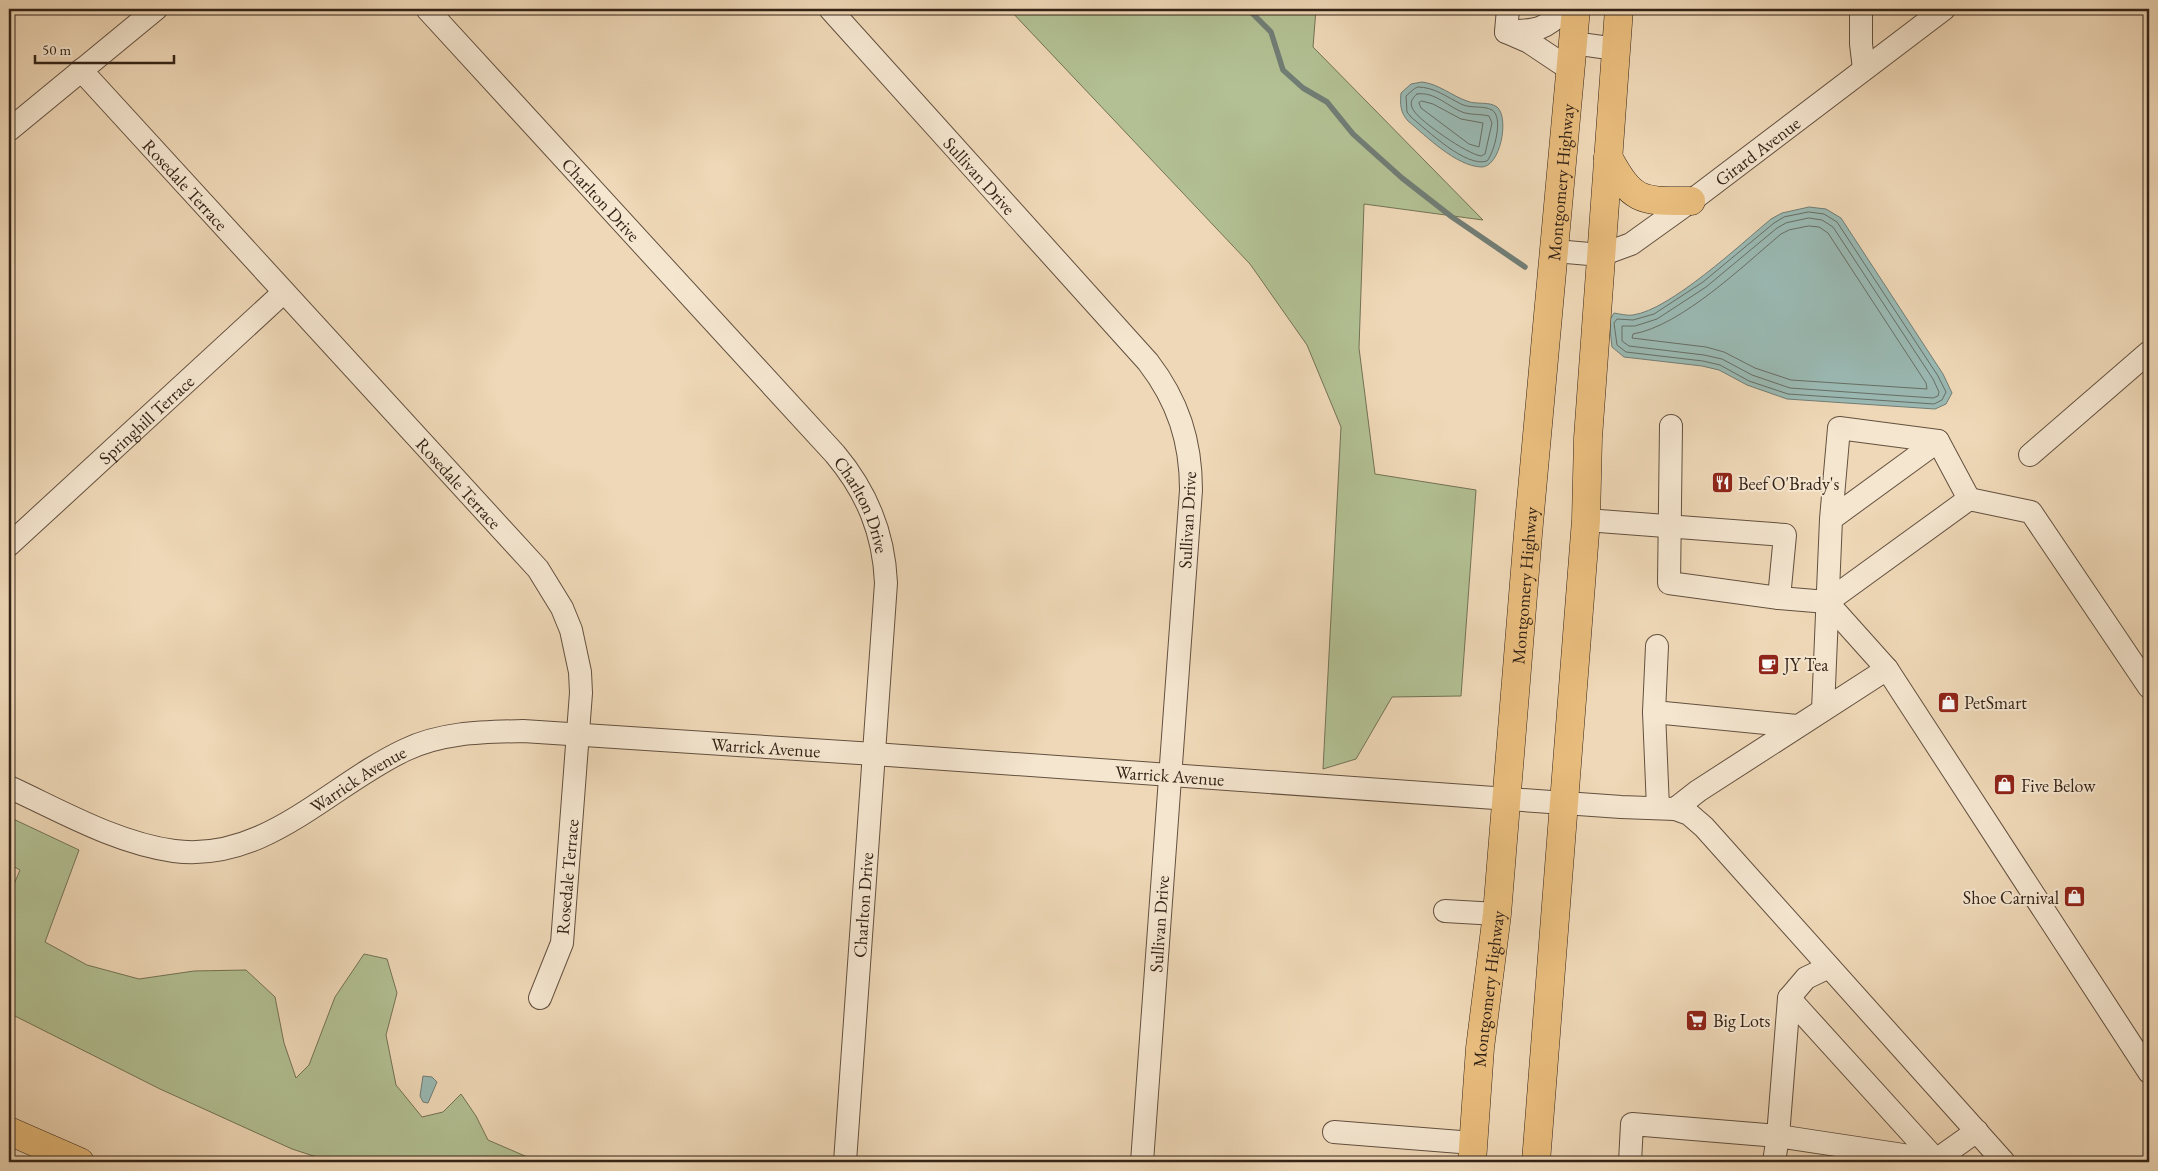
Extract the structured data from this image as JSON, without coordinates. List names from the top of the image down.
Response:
{
  "streets": {
    "main road": ["Montgomery Highway"],
    "street": [
      "Girard Avenue",
      "Sullivan Drive",
      "Rosedale Terrace",
      "Charlton Drive",
      "Springhill Terrace",
      "Warrick Avenue"
    ]
  },
  "crossings": [
    ["Girard Avenue", "Montgomery Highway"],
    ["Sullivan Drive", "Warrick Avenue"],
    ["Montgomery Highway", "Warrick Avenue"],
    ["Rosedale Terrace", "Springhill Terrace"],
    ["Rosedale Terrace", "Warrick Avenue"],
    ["Charlton Drive", "Warrick Avenue"]
  ],
  "places": {
    "restaurant": ["Beef O'Brady's"],
    "cafe": ["JY Tea"],
    "shop": ["PetSmart", "Five Below", "Shoe Carnival"],
    "supermarket": ["Big Lots"]
  },
  "scale_bar": "50 m"
}
